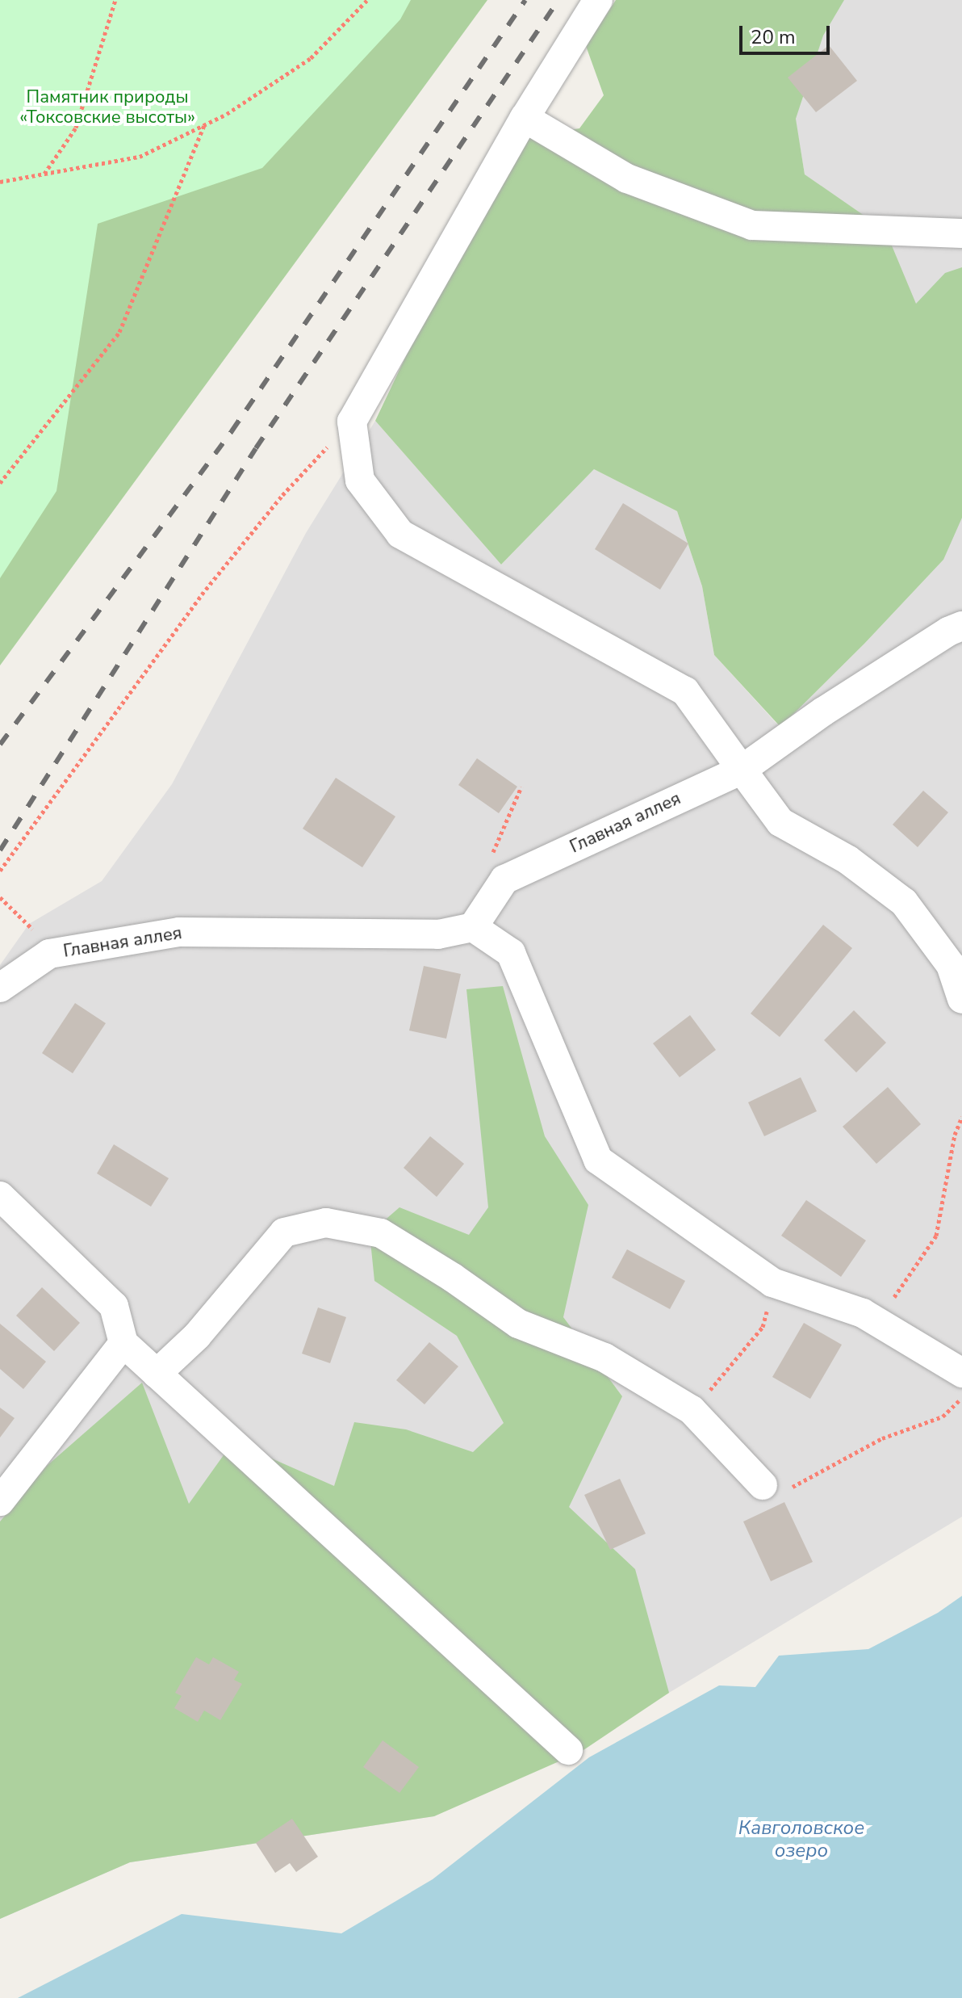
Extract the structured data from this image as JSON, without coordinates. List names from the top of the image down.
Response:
{
  "streets": {
    "street": ["Главная аллея"]
  },
  "water": ["Кавголовское озеро"],
  "parks": ["Памятник природы «Токсовские высоты»"],
  "scale_bar": "20 m"
}
